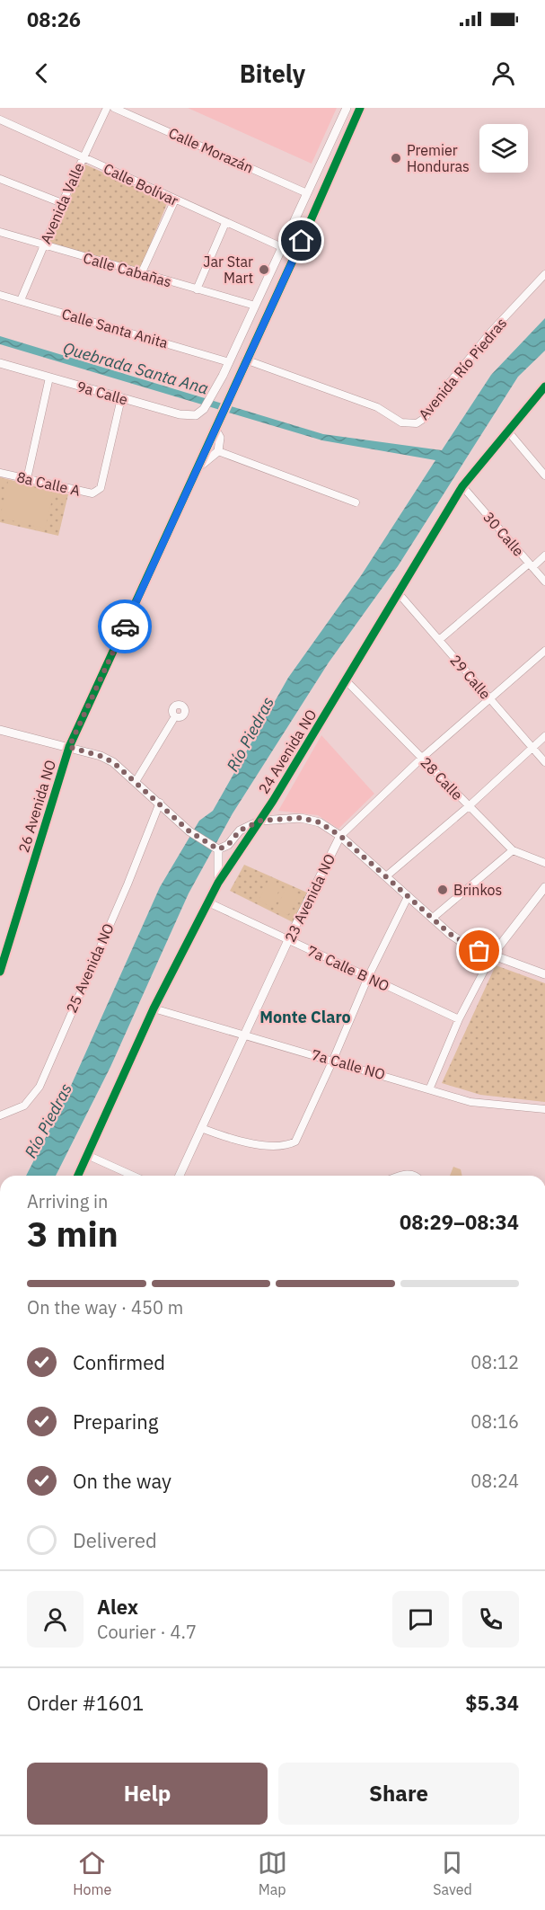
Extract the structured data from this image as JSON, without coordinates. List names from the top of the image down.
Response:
{
  "streets": {
    "street": [
      "Calle Morazán",
      "Calle Bolívar",
      "Avenida Valle",
      "Calle Cabañas",
      "Calle Santa Anita",
      "Avenida Río Piedras",
      "9a Calle",
      "8a Calle A",
      "30 Calle",
      "29 Calle",
      "24 Avenida NO",
      "28 Calle",
      "26 Avenida NO",
      "23 Avenida NO",
      "25 Avenida NO",
      "7a Calle B NO",
      "7a Calle NO"
    ]
  },
  "crossings": [
    ["Calle Bolívar", "Avenida Valle"],
    ["Avenida Valle", "Calle Cabañas"],
    ["Avenida Valle", "Calle Santa Anita"],
    ["Calle Santa Anita", "9a Calle"],
    ["Avenida Río Piedras", "26 Avenida NO"],
    ["9a Calle", "8a Calle A"],
    ["30 Calle", "24 Avenida NO"],
    ["29 Calle", "24 Avenida NO"],
    ["29 Calle", "23 Avenida NO"],
    ["24 Avenida NO", "28 Calle"],
    ["24 Avenida NO", "7a Calle B NO"],
    ["24 Avenida NO", "7a Calle NO"],
    ["28 Calle", "23 Avenida NO"],
    ["23 Avenida NO", "7a Calle B NO"],
    ["23 Avenida NO", "7a Calle NO"]
  ],
  "districts": ["Monte Claro"],
  "water": ["Quebrada Santa Ana", "Río Piedras"],
  "places": ["Premier Honduras", "Jar Star Mart", "Brinkos"],
  "page": {
    "status": "08:26",
    "header": "Bitely",
    "heading": ["3 min", "Arriving in", "08:29–08:34"],
    "panel": [
      "Alex",
      "Courier · 4.7",
      "Order #1601",
      "$5.34"
    ],
    "bar": "On the way · 450 m",
    "list": [
      ["Confirmed", "08:12"],
      ["Preparing", "08:16"],
      ["On the way", "08:24"],
      "Delivered"
    ],
    "buttons": ["Help", "Share"],
    "tabs": ["Home", "Map", "Saved"]
  }
}
